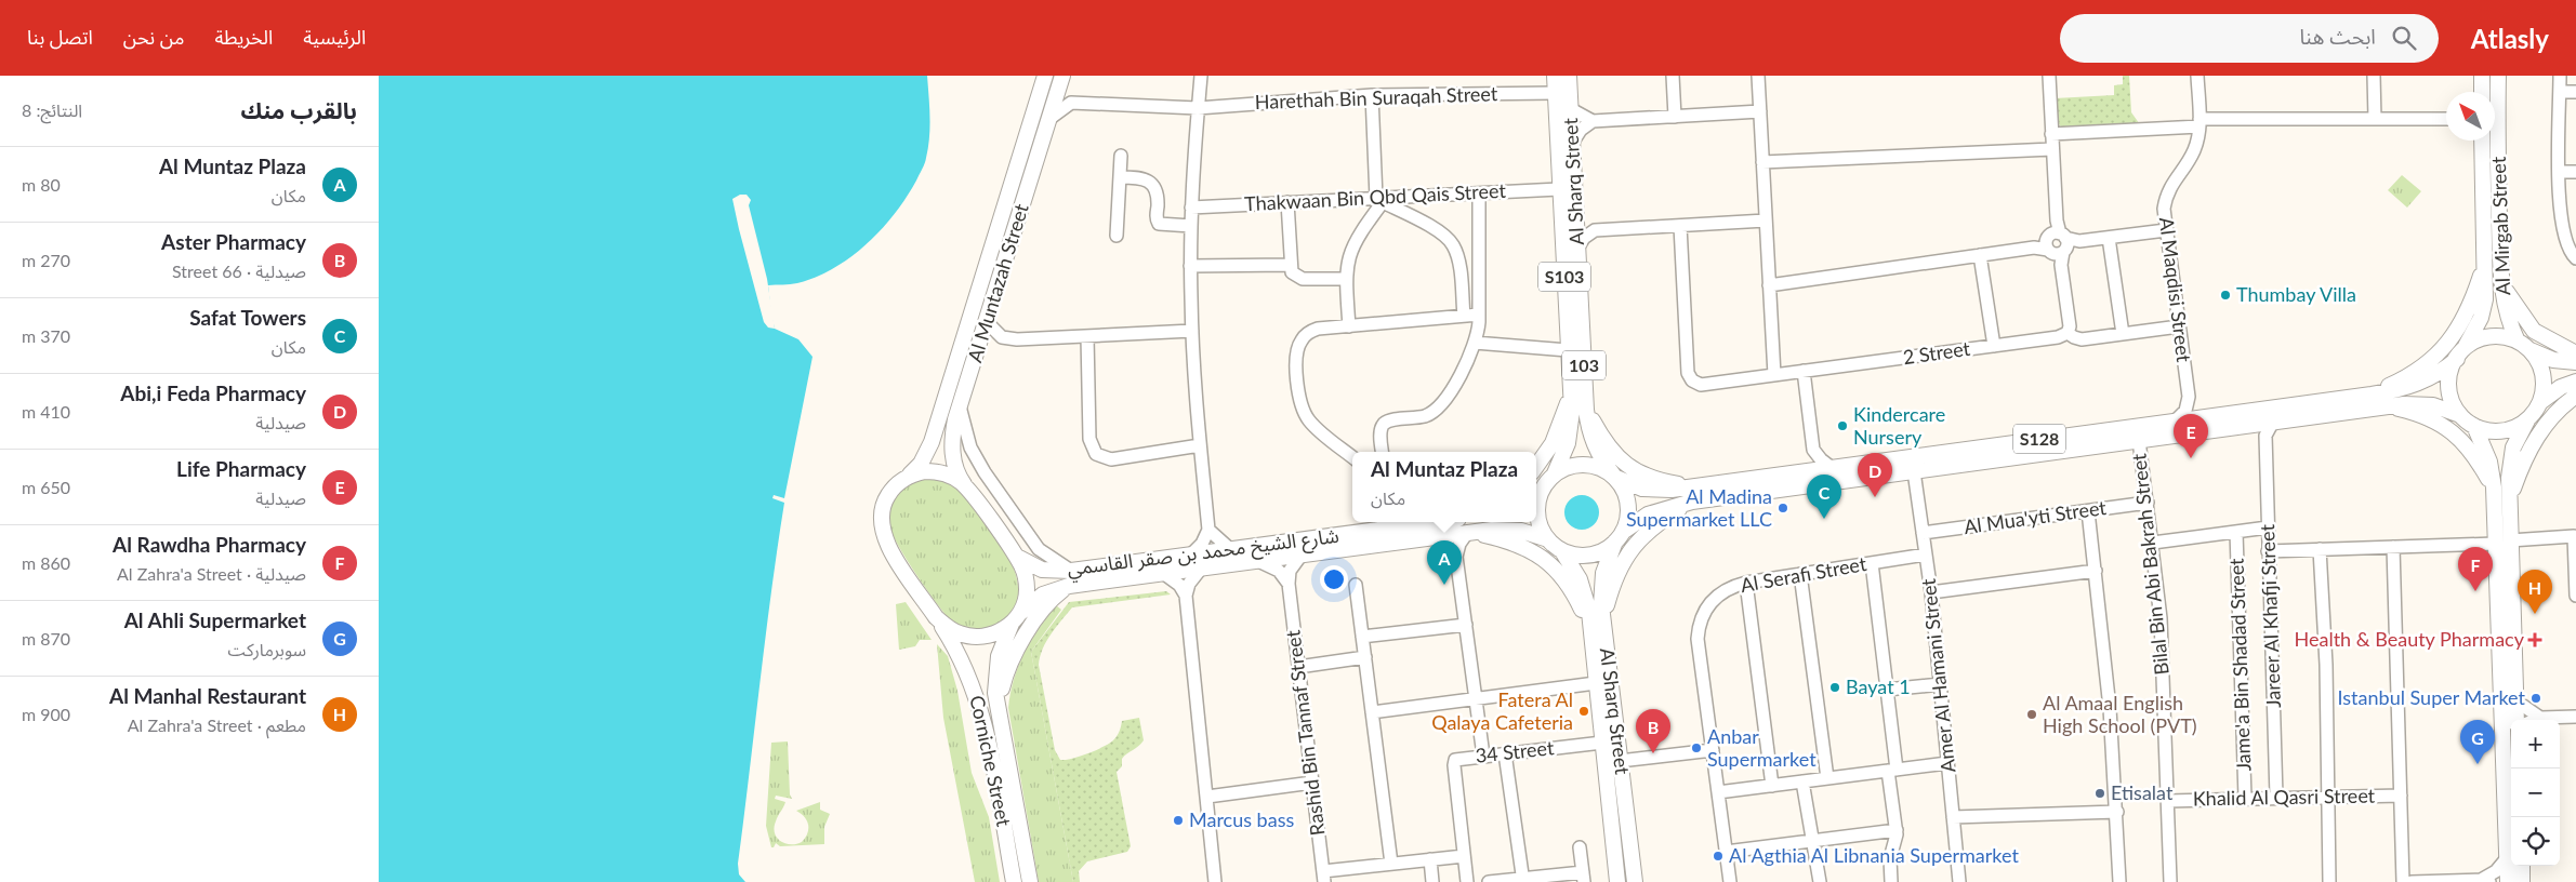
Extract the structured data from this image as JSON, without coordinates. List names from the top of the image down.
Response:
{
  "streets": {
    "main road": [
      "Al Sharq Street",
      "Al Mirgab Street",
      "S103",
      "Al Muntazah Street",
      "103",
      "S128",
      "شارع الشيخ محمد بن صقر القاسمي",
      "Corniche Street"
    ],
    "street": [
      "Harethah Bin Suraqah Street",
      "Thakwaan Bin Qbd Qais Street",
      "Al Maqdisi Street",
      "2 Street",
      "Al Mua'yti Street",
      "Bilal Bin Abi Bakrah Street",
      "Al Serafi Street",
      "Jareer Al Khafji Street",
      "Jame'a Bin Shadad Street",
      "Amer Al Hamani Street",
      "Rashid Bin Tannaf Street",
      "34 Street",
      "Khalid Al Qasri Street"
    ]
  },
  "crossings": [
    ["Harethah Bin Suraqah Street", "Al Sharq Street"],
    ["Harethah Bin Suraqah Street", "Al Muntazah Street"],
    ["Al Sharq Street", "Thakwaan Bin Qbd Qais Street"],
    ["Al Sharq Street", "S128"],
    ["Al Sharq Street", "شارع الشيخ محمد بن صقر القاسمي"],
    ["Al Sharq Street", "34 Street"],
    ["Al Mirgab Street", "S128"],
    ["Al Muntazah Street", "شارع الشيخ محمد بن صقر القاسمي"],
    ["Al Muntazah Street", "Corniche Street"],
    ["Al Maqdisi Street", "2 Street"],
    ["S128", "شارع الشيخ محمد بن صقر القاسمي"],
    ["S128", "Bilal Bin Abi Bakrah Street"],
    ["S128", "Jareer Al Khafji Street"],
    ["S128", "Amer Al Hamani Street"],
    ["Al Mua'yti Street", "Bilal Bin Abi Bakrah Street"],
    ["Al Mua'yti Street", "Amer Al Hamani Street"],
    ["شارع الشيخ محمد بن صقر القاسمي", "Rashid Bin Tannaf Street"],
    ["شارع الشيخ محمد بن صقر القاسمي", "Corniche Street"],
    ["Bilal Bin Abi Bakrah Street", "Khalid Al Qasri Street"],
    ["Al Serafi Street", "Amer Al Hamani Street"],
    ["Jareer Al Khafji Street", "Khalid Al Qasri Street"],
    ["Jame'a Bin Shadad Street", "Khalid Al Qasri Street"]
  ],
  "places": {
    "other": [
      "Thumbay Villa",
      "Kindercare Nursery",
      "Al Madina Supermarket LLC",
      "Bayat 1",
      "Istanbul Super Market",
      "Fatera Al Qalaya Cafeteria",
      "Al Amaal English High School (PVT)",
      "Anbar Supermarket",
      "Etisalat",
      "Marcus bass",
      "Al Agthia Al Libnania Supermarket"
    ],
    "health": ["Health & Beauty Pharmacy"]
  },
  "north": "top left",
  "page": {
    "header": "Atlasly",
    "search": "ابحث هنا",
    "nav": [
      "الرئيسية",
      "الخريطة",
      "من نحن",
      "اتصل بنا"
    ],
    "heading": ["بالقرب منك", "النتائج: 8"],
    "list": [
      {
        "mark": "A",
        "name": "Al Muntaz Plaza",
        "note": "مكان",
        "value": "80 m"
      },
      {
        "mark": "B",
        "name": "Aster Pharmacy",
        "note": "صيدلية · 66 Street",
        "value": "270 m"
      },
      {
        "mark": "C",
        "name": "Safat Towers",
        "note": "مكان",
        "value": "370 m"
      },
      {
        "mark": "D",
        "name": "Abi,i Feda Pharmacy",
        "note": "صيدلية",
        "value": "410 m"
      },
      {
        "mark": "E",
        "name": "Life Pharmacy",
        "note": "صيدلية",
        "value": "650 m"
      },
      {
        "mark": "F",
        "name": "Al Rawdha Pharmacy",
        "note": "صيدلية · Al Zahra'a Street",
        "value": "860 m"
      },
      {
        "mark": "G",
        "name": "Al Ahli Supermarket",
        "note": "سوبرماركت",
        "value": "870 m"
      },
      {
        "mark": "H",
        "name": "Al Manhal Restaurant",
        "note": "مطعم · Al Zahra'a Street",
        "value": "900 m"
      }
    ],
    "pins": [
      "E",
      "D",
      "C",
      "A",
      "F",
      "H",
      "B",
      "G"
    ],
    "popup": ["Al Muntaz Plaza", "مكان"],
    "map_buttons": ["+", "−"]
  }
}
